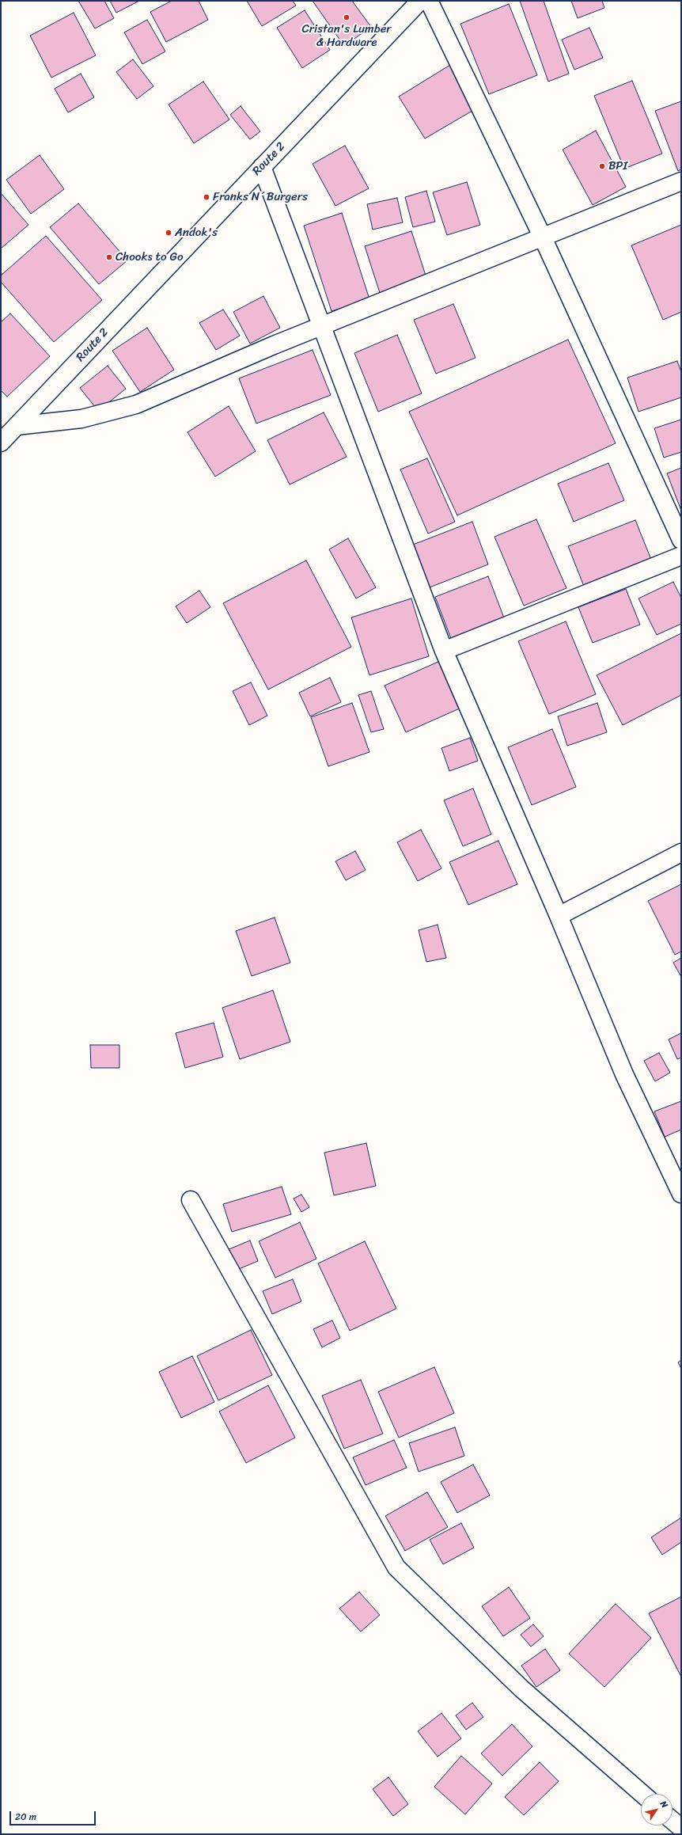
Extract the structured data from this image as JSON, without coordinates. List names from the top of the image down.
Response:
{
  "streets": {
    "main road": ["Route 2"]
  },
  "places": [
    "Cristan's Lumber & Hardware",
    "BPI",
    "Franks N´Burgers",
    "Andok's",
    "Chooks to Go"
  ],
  "scale_bar": "20 m",
  "north": "top right"
}
